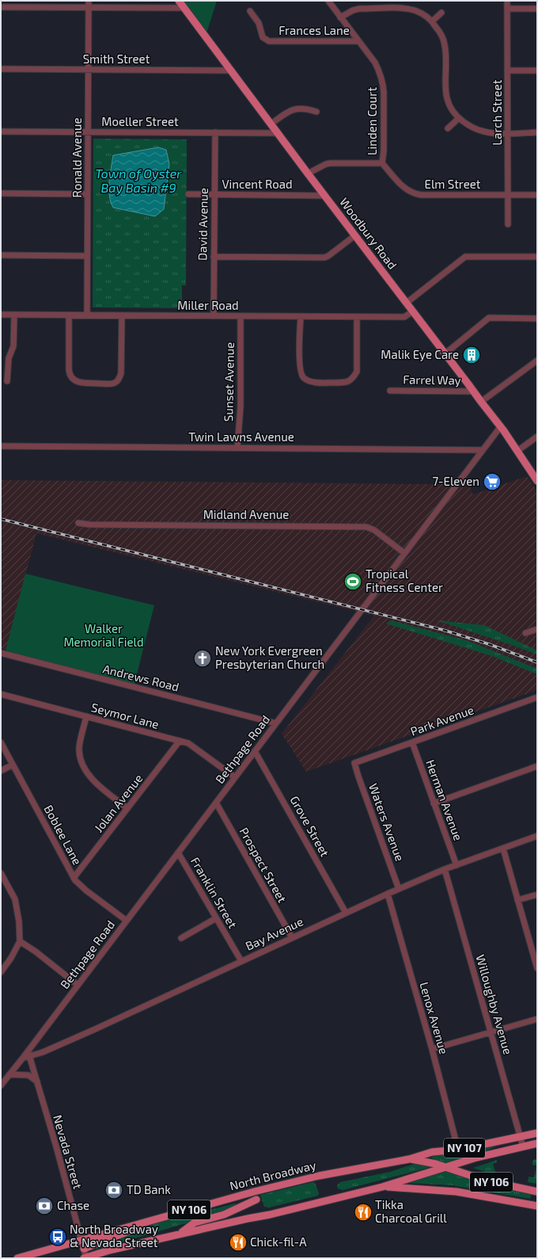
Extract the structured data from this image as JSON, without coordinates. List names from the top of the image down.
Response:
{
  "streets": {
    "main road": [
      "Woodbury Road",
      "NY 107",
      "North Broadway",
      "NY 106"
    ],
    "street": [
      "Frances Lane",
      "Smith Street",
      "Larch Street",
      "Linden Court",
      "Moeller Street",
      "Ronald Avenue",
      "Vincent Road",
      "Elm Street",
      "David Avenue",
      "Miller Road",
      "Farrel Way",
      "Sunset Avenue",
      "Twin Lawns Avenue",
      "Midland Avenue",
      "Andrews Road",
      "Seymor Lane",
      "Park Avenue",
      "Bethpage Road",
      "Herman Avenue",
      "Jolan Avenue",
      "Waters Avenue",
      "Grove Street",
      "Boblee Lane",
      "Prospect Street",
      "Franklin Street",
      "Bay Avenue",
      "Willoughby Avenue",
      "Lenox Avenue",
      "Nevada Street"
    ]
  },
  "crossings": [
    ["Frances Lane", "Linden Court"],
    ["Smith Street", "Ronald Avenue"],
    ["Smith Street", "Woodbury Road"],
    ["Larch Street", "Elm Street"],
    ["Linden Court", "Elm Street"],
    ["Moeller Street", "Ronald Avenue"],
    ["Moeller Street", "David Avenue"],
    ["Moeller Street", "Woodbury Road"],
    ["Ronald Avenue", "Miller Road"],
    ["Vincent Road", "David Avenue"],
    ["Vincent Road", "Woodbury Road"],
    ["David Avenue", "Miller Road"],
    ["Woodbury Road", "Miller Road"],
    ["Woodbury Road", "Farrel Way"],
    ["Woodbury Road", "Bethpage Road"],
    ["Miller Road", "Sunset Avenue"],
    ["Sunset Avenue", "Twin Lawns Avenue"],
    ["Twin Lawns Avenue", "Bethpage Road"],
    ["Midland Avenue", "Bethpage Road"],
    ["Andrews Road", "Bethpage Road"],
    ["Seymor Lane", "Bethpage Road"],
    ["Seymor Lane", "Jolan Avenue"],
    ["Park Avenue", "Herman Avenue"],
    ["Park Avenue", "Waters Avenue"],
    ["Bethpage Road", "Grove Street"],
    ["Bethpage Road", "Boblee Lane"],
    ["Bethpage Road", "Prospect Street"],
    ["Bethpage Road", "Franklin Street"],
    ["Bethpage Road", "Bay Avenue"],
    ["Bethpage Road", "Nevada Street"],
    ["Herman Avenue", "Bay Avenue"],
    ["Jolan Avenue", "Boblee Lane"],
    ["Waters Avenue", "Bay Avenue"],
    ["Grove Street", "Bay Avenue"],
    ["Prospect Street", "Bay Avenue"],
    ["Franklin Street", "Bay Avenue"],
    ["Bay Avenue", "Willoughby Avenue"],
    ["Bay Avenue", "Lenox Avenue"],
    ["Bay Avenue", "Nevada Street"],
    ["Willoughby Avenue", "NY 107"],
    ["Willoughby Avenue", "North Broadway"],
    ["Lenox Avenue", "North Broadway"],
    ["NY 107", "NY 106"],
    ["Nevada Street", "North Broadway"],
    ["Nevada Street", "NY 106"],
    ["North Broadway", "NY 106"]
  ],
  "water": ["Town of Oyster Bay Basin #9"],
  "parks": ["Walker Memorial Field"],
  "places": {
    "building": ["Malik Eye Care"],
    "supermarket": ["7-Eleven"],
    "sports": ["Tropical Fitness Center"],
    "church": ["New York Evergreen Presbyterian Church"],
    "bank": ["TD Bank", "Chase"],
    "restaurant": ["Tikka Charcoal Grill", "Chick-fil-A"],
    "bus stop": ["North Broadway & Nevada Street"]
  }
}
